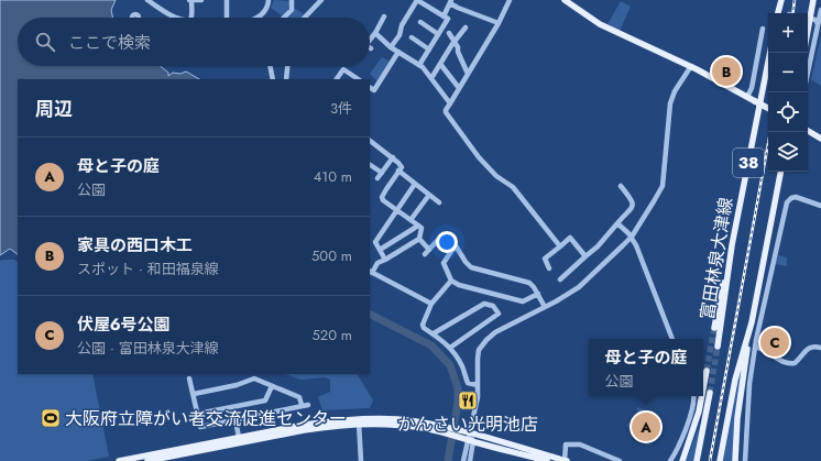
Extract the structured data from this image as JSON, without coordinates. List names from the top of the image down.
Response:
{
  "streets": {
    "main road": ["38", "富田林泉大津線"]
  },
  "places": {
    "restaurant": ["かんさい光明池店"],
    "sports": ["大阪府立障がい者交流促進センター"]
  },
  "page": {
    "map_buttons": ["+", "−"],
    "search": "ここで検索",
    "pins": ["B", "C", "A"],
    "heading": ["周辺", "3件"],
    "list": [
      {
        "mark": "A",
        "name": "母と子の庭",
        "note": "公園",
        "value": "410 m"
      },
      {
        "mark": "B",
        "name": "家具の西口木工",
        "note": "スポット · 和田福泉線",
        "value": "500 m"
      },
      {
        "mark": "C",
        "name": "伏屋６号公園",
        "note": "公園 · 富田林泉大津線",
        "value": "520 m"
      }
    ],
    "popup": ["母と子の庭", "公園"]
  }
}
